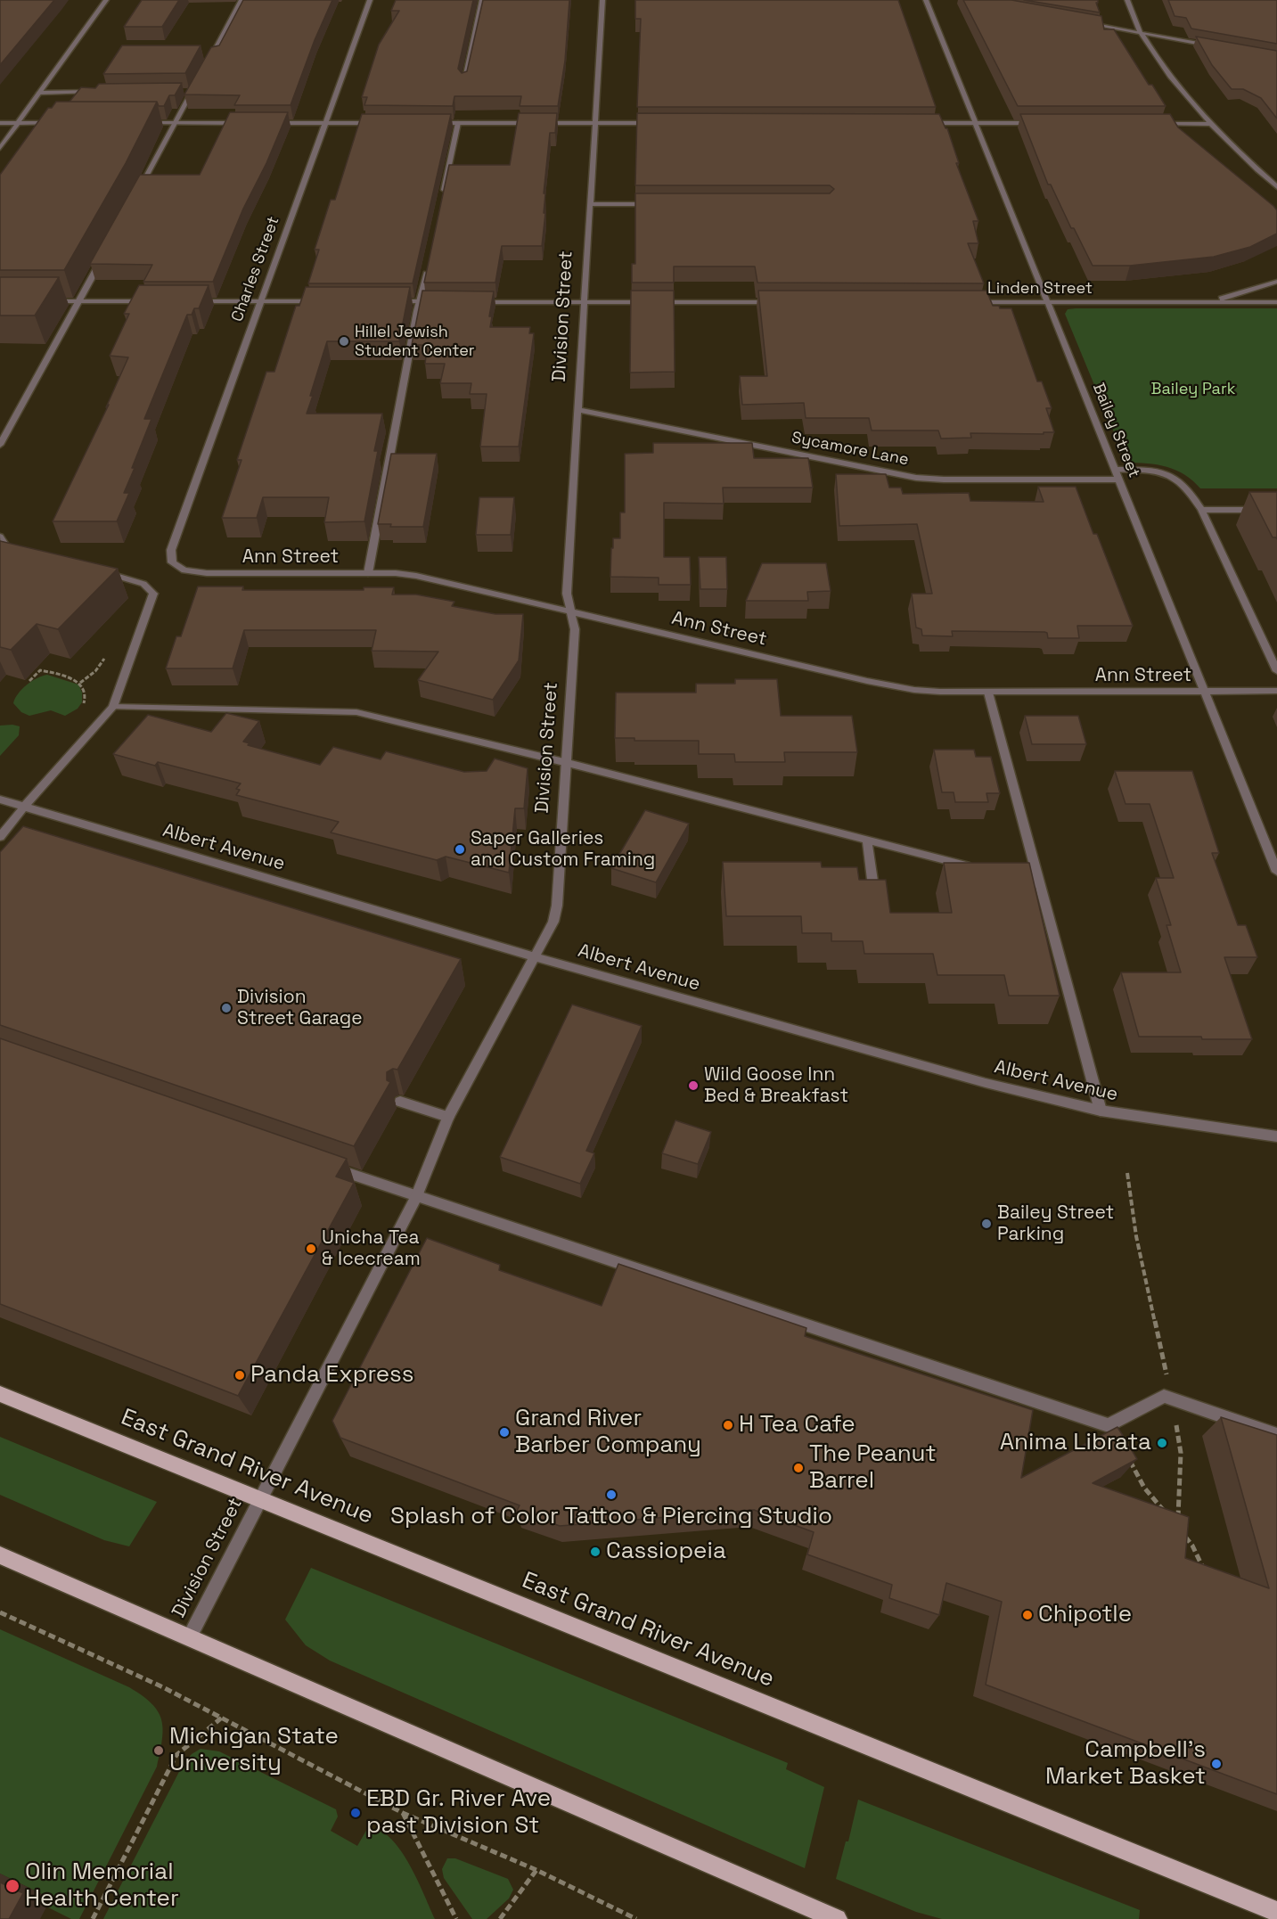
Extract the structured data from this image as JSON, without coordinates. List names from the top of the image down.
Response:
{
  "streets": {
    "main road": ["East Grand River Avenue"],
    "street": [
      "Charles Street",
      "Linden Street",
      "Division Street",
      "Bailey Street",
      "Sycamore Lane",
      "Ann Street",
      "Albert Avenue"
    ]
  },
  "crossings": [
    ["Charles Street", "Ann Street"],
    ["Linden Street", "Bailey Street"],
    ["Division Street", "Sycamore Lane"],
    ["Division Street", "Ann Street"],
    ["Division Street", "Albert Avenue"],
    ["Division Street", "East Grand River Avenue"],
    ["Bailey Street", "Sycamore Lane"],
    ["Bailey Street", "Ann Street"]
  ],
  "parks": ["Bailey Park"],
  "places": [
    "Hillel Jewish Student Center",
    "Saper Galleries and Custom Framing",
    "Division Street Garage",
    "Wild Goose Inn Bed & Breakfast",
    "Bailey Street Parking",
    "Unicha Tea & Icecream",
    "Panda Express",
    "H Tea Cafe",
    "Grand River Barber Company",
    "Anima Librata",
    "The Peanut Barrel",
    "Splash of Color Tattoo & Piercing Studio",
    "Cassiopeia",
    "Chipotle",
    "Michigan State University",
    "Campbell's Market Basket",
    "EBD Gr. River Ave past Division St",
    "Olin Memorial Health Center"
  ]
}
